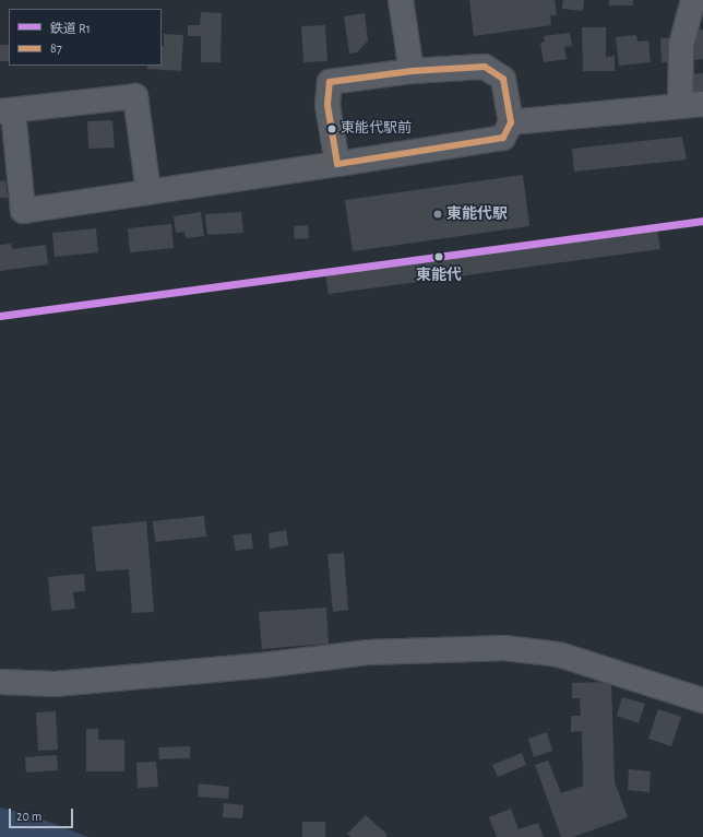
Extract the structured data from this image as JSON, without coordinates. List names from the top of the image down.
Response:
{
  "places": ["東能代駅前", "東能代駅", "東能代"],
  "lines": ["transit line 87", "rail line R1"],
  "legend": ["鉄道 R1", "87"],
  "scale_bar": "20 m"
}
